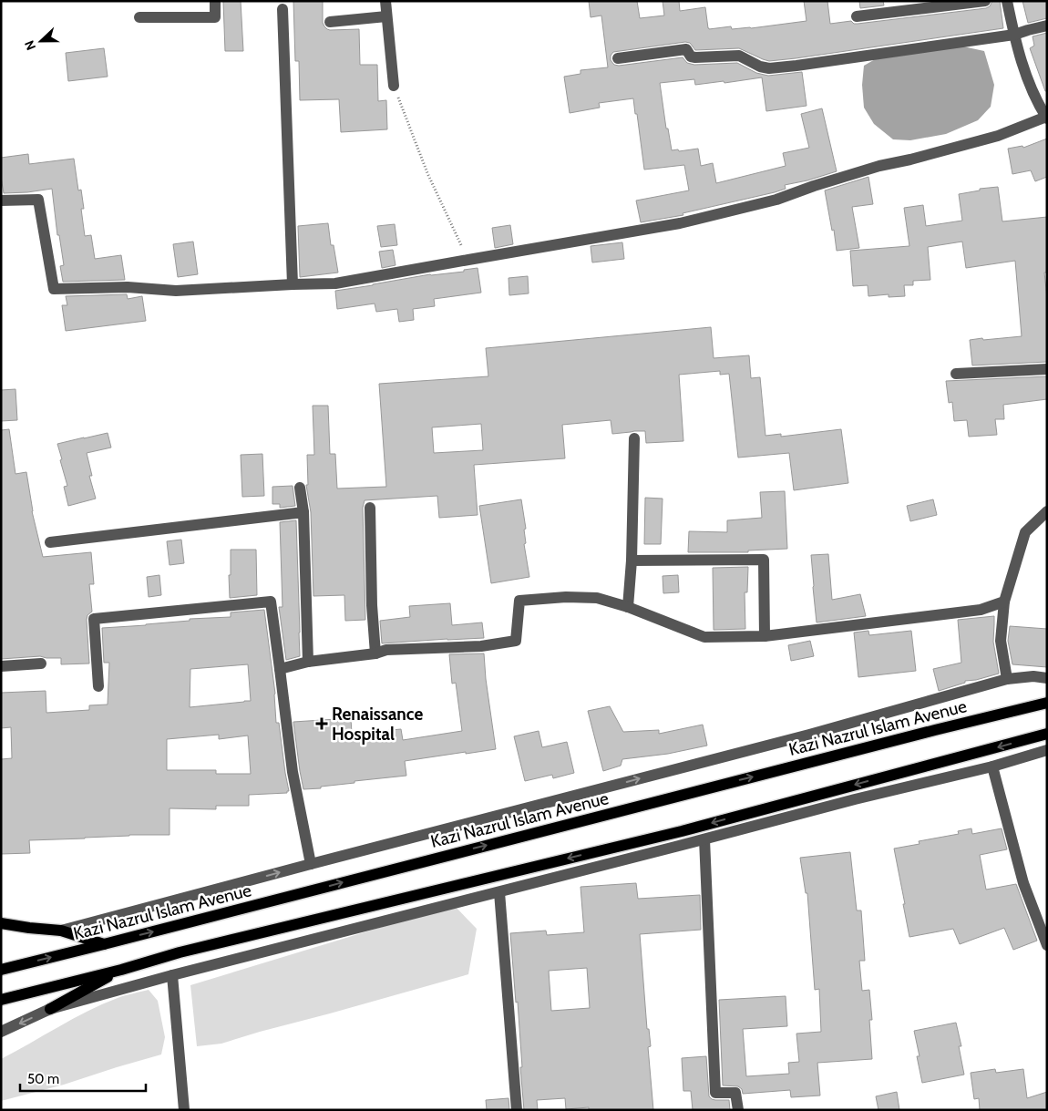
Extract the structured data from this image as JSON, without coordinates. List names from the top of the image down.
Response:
{
  "streets": {
    "main road": ["Kazi Nazrul Islam Avenue"]
  },
  "places": {
    "health": ["Renaissance Hospital"]
  },
  "scale_bar": "50 m",
  "north": "left"
}
